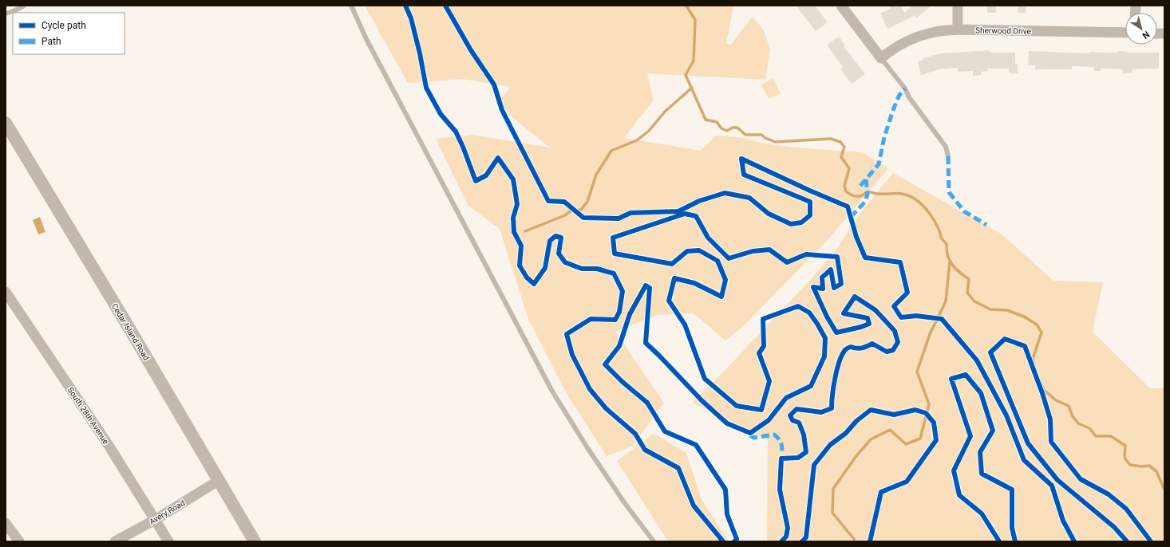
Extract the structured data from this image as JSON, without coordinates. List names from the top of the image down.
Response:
{
  "streets": {
    "street": [
      "Sherwood Drive",
      "Cedar Island Road",
      "South 28th Avenue",
      "Avery Road"
    ]
  },
  "crossings": [
    ["Cedar Island Road", "Avery Road"],
    ["South 28th Avenue", "Avery Road"]
  ],
  "legend": ["Cycle path", "Path"],
  "north": "bottom right"
}
